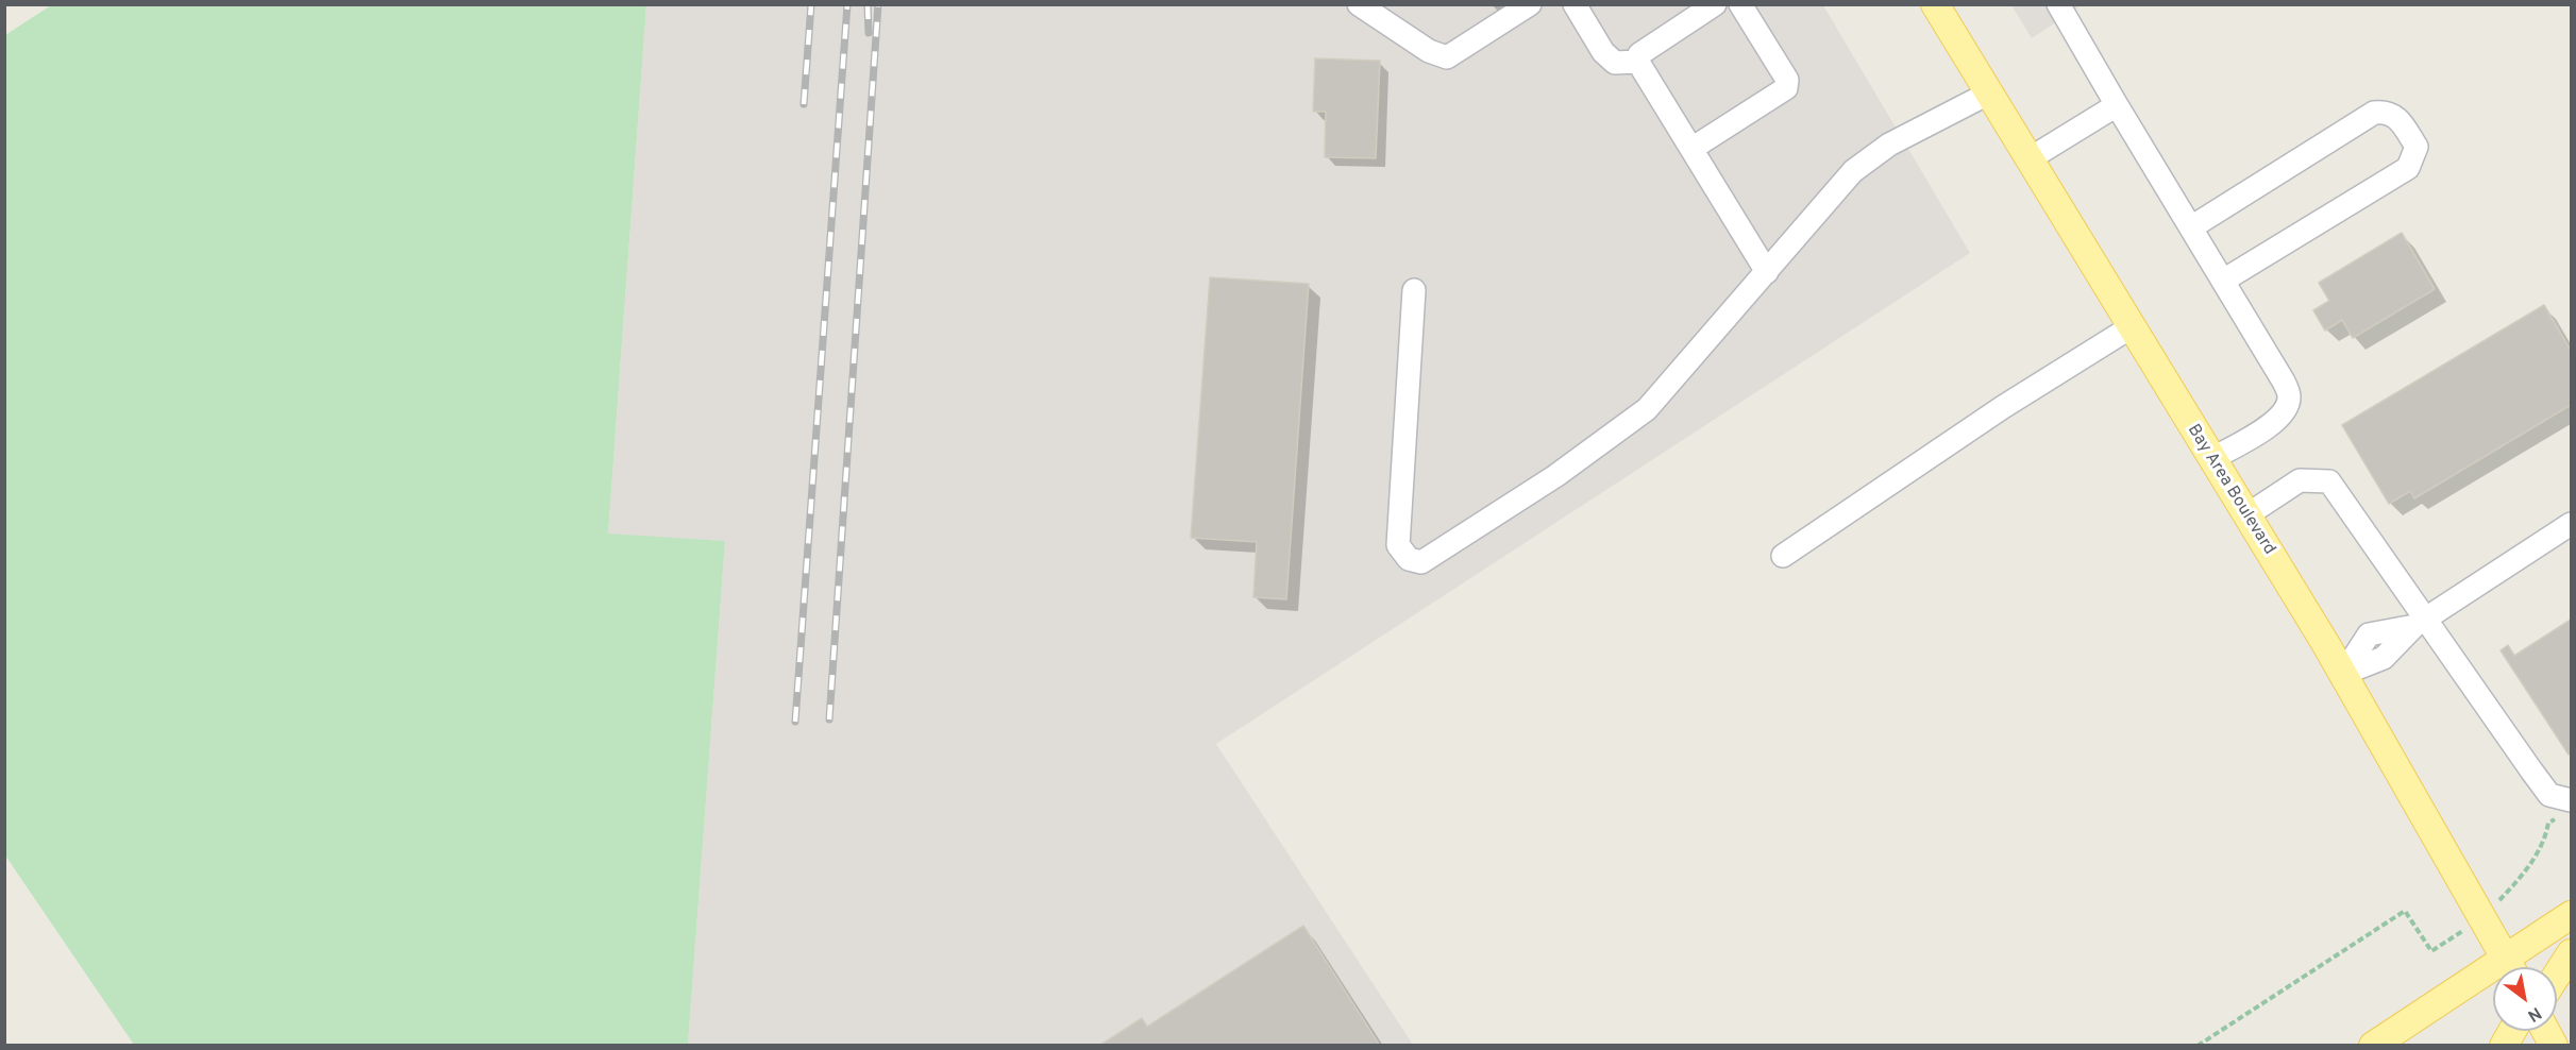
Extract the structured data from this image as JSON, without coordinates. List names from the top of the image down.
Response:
{
  "streets": {
    "main road": ["Bay Area Boulevard"]
  },
  "north": "bottom right"
}
